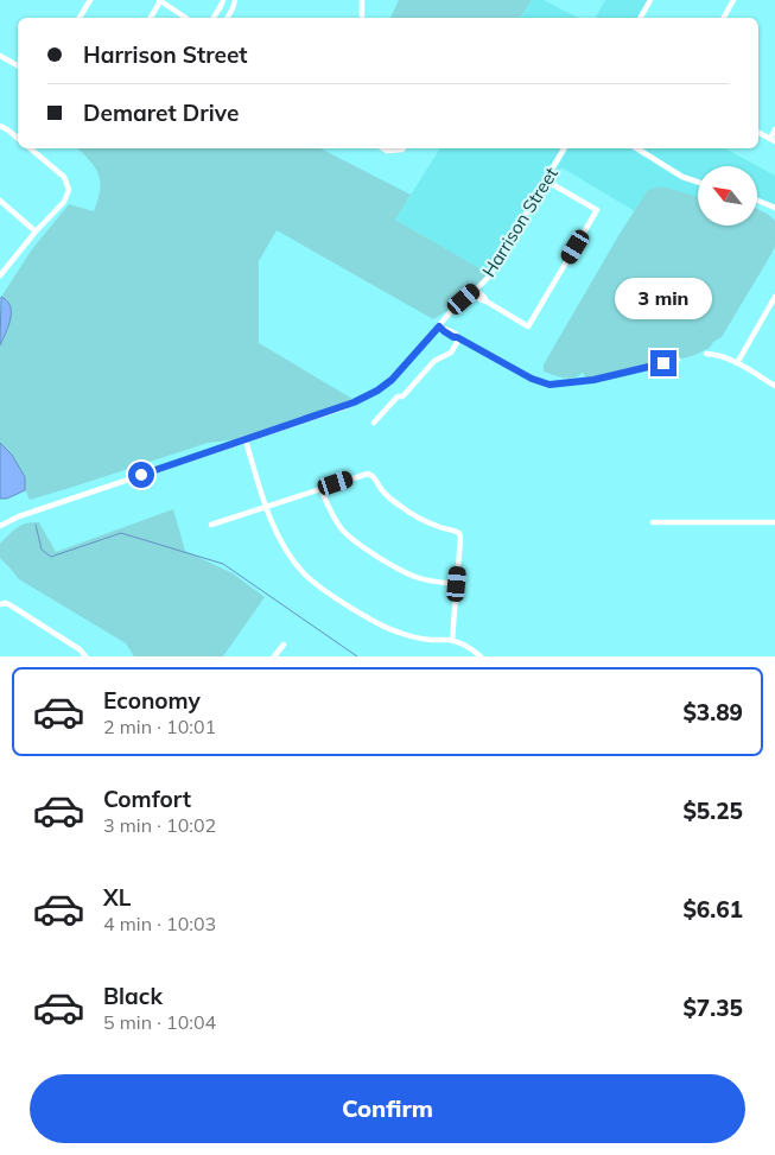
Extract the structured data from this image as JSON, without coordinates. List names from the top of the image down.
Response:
{
  "streets": {
    "street": ["Harrison Street"]
  },
  "north": "top left",
  "page": {
    "banner": ["Harrison Street", "Demaret Drive"],
    "bubble": "3 min",
    "list": [
      {
        "name": "Economy",
        "note": "2 min · 10:01",
        "value": "$3.89"
      },
      {
        "name": "Comfort",
        "note": "3 min · 10:02",
        "value": "$5.25"
      },
      {
        "name": "XL",
        "note": "4 min · 10:03",
        "value": "$6.61"
      },
      {
        "name": "Black",
        "note": "5 min · 10:04",
        "value": "$7.35"
      }
    ],
    "buttons": "Confirm"
  }
}
